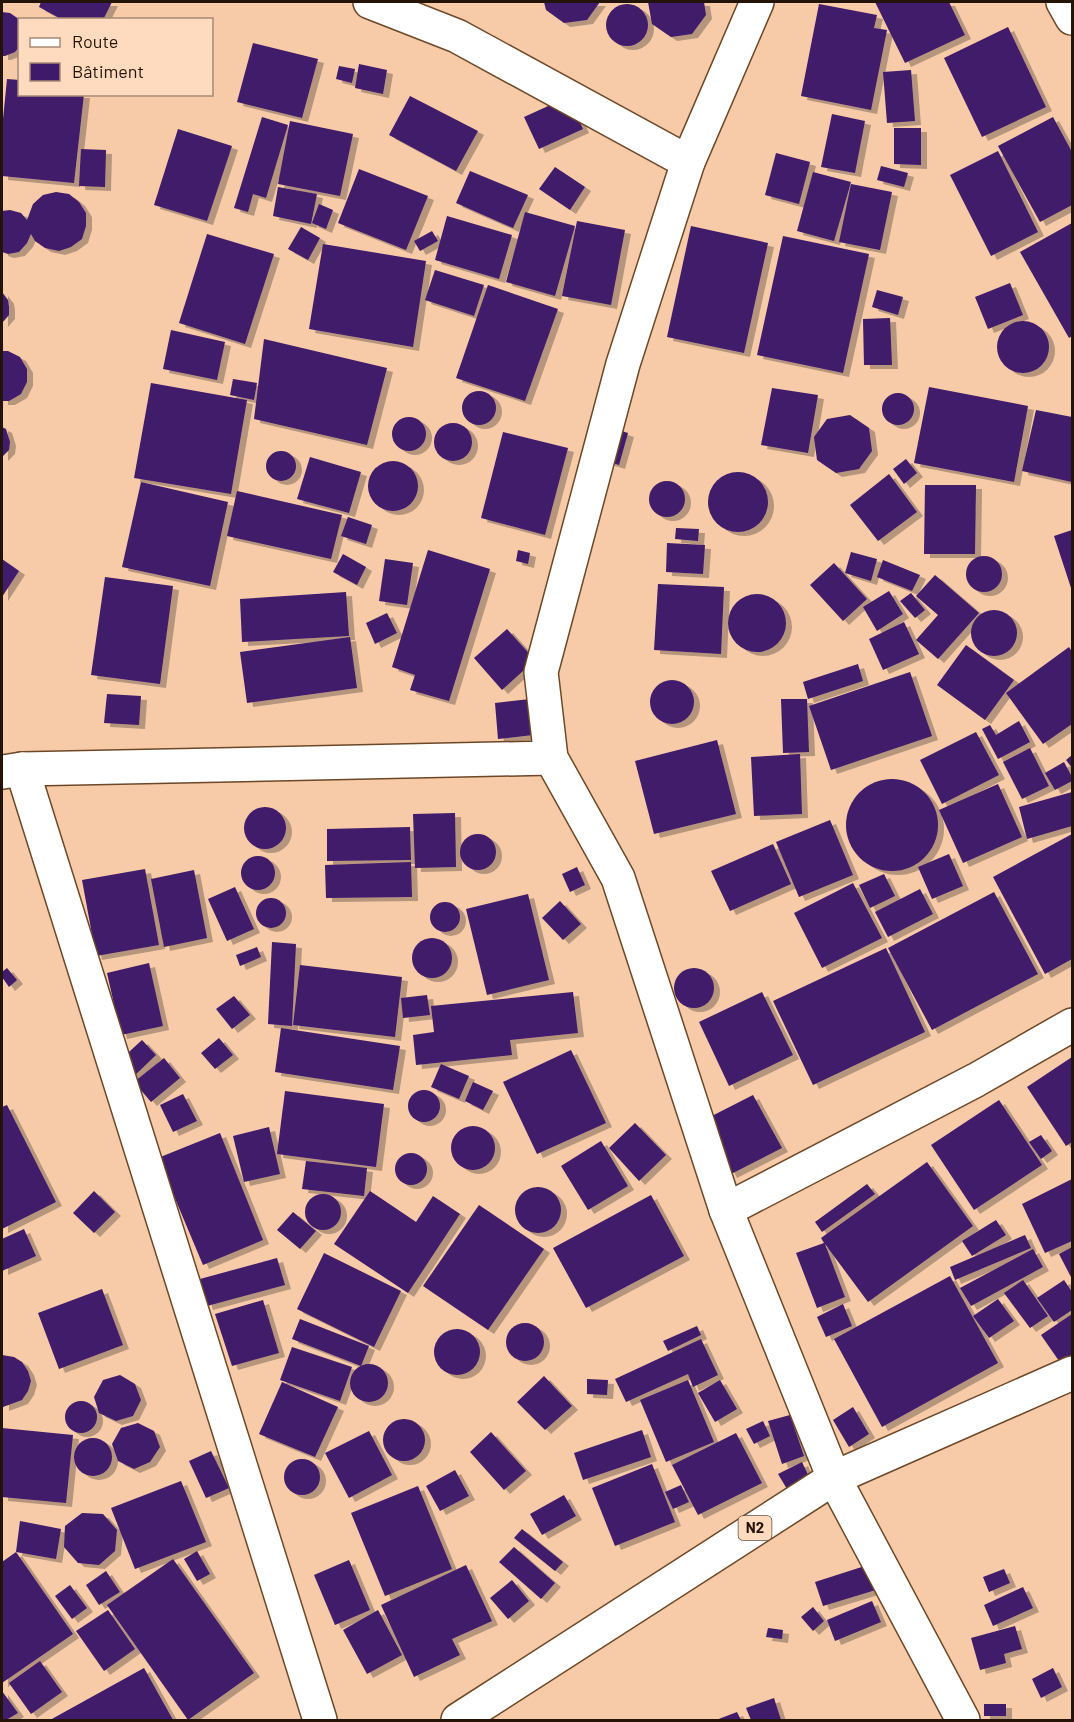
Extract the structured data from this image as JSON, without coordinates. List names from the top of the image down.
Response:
{
  "streets": {
    "main road": ["N2"]
  },
  "legend": ["Route", "Bâtiment"]
}
